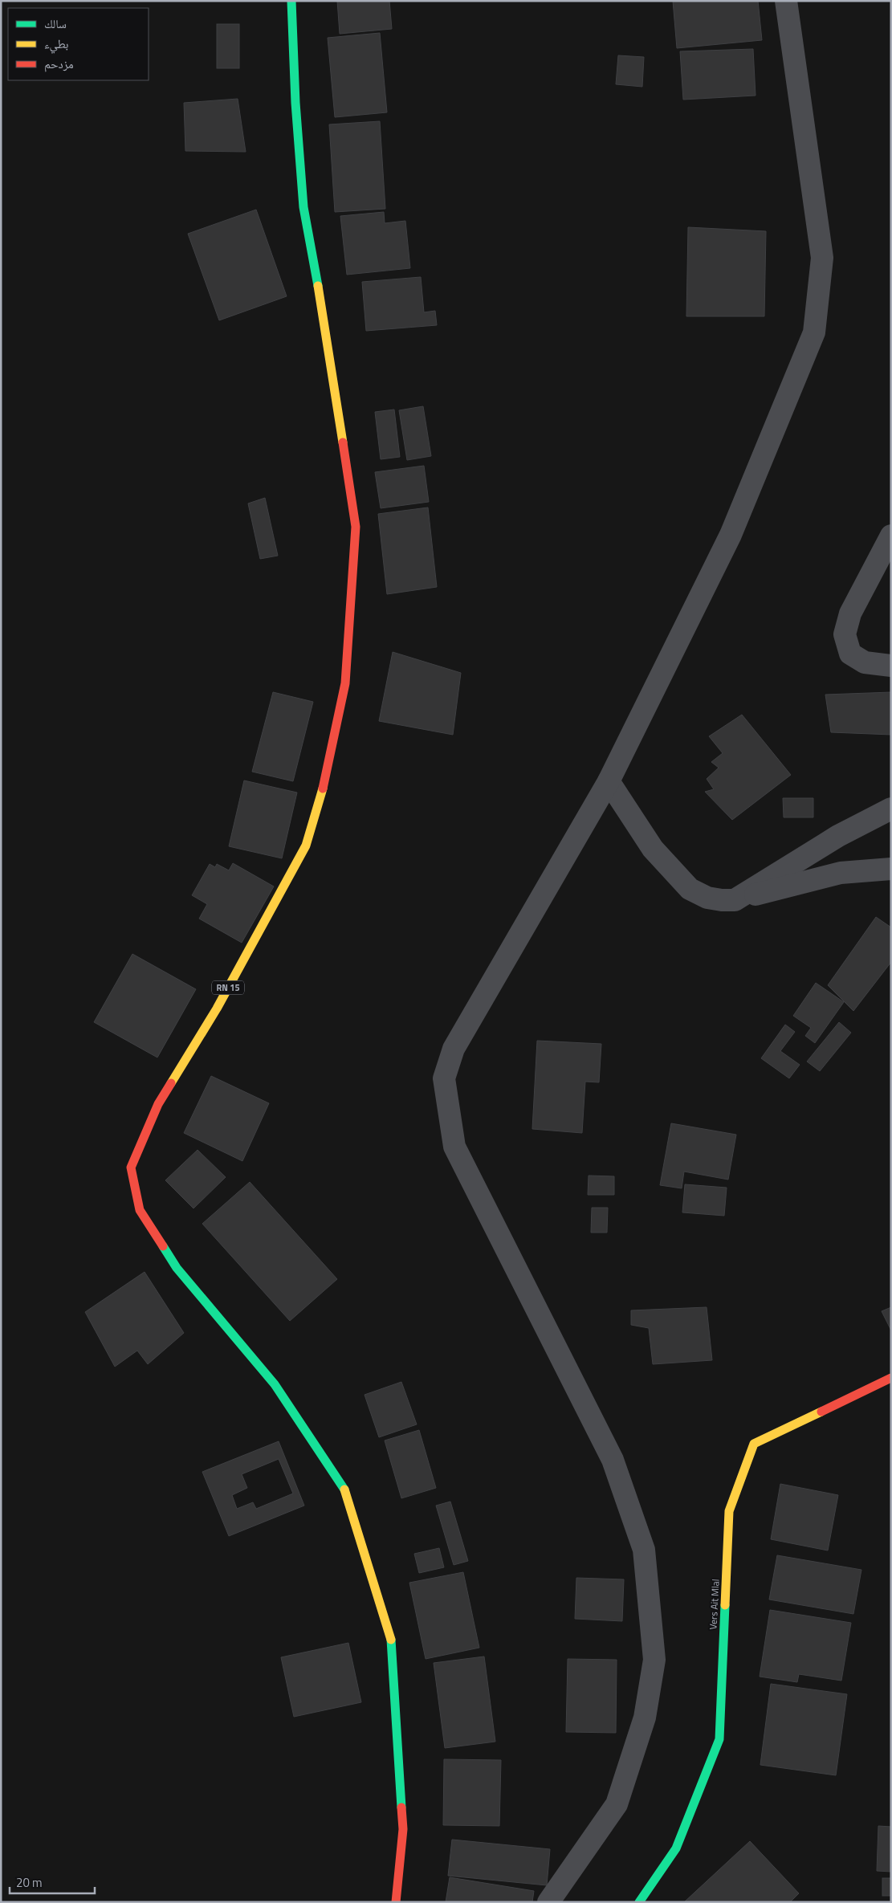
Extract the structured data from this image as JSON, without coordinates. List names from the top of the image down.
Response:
{
  "streets": {
    "main road": ["RN 15", "Vers Ait Mlal"]
  },
  "legend": ["سالك", "بطيء", "مزدحم"],
  "scale_bar": "20 m"
}
